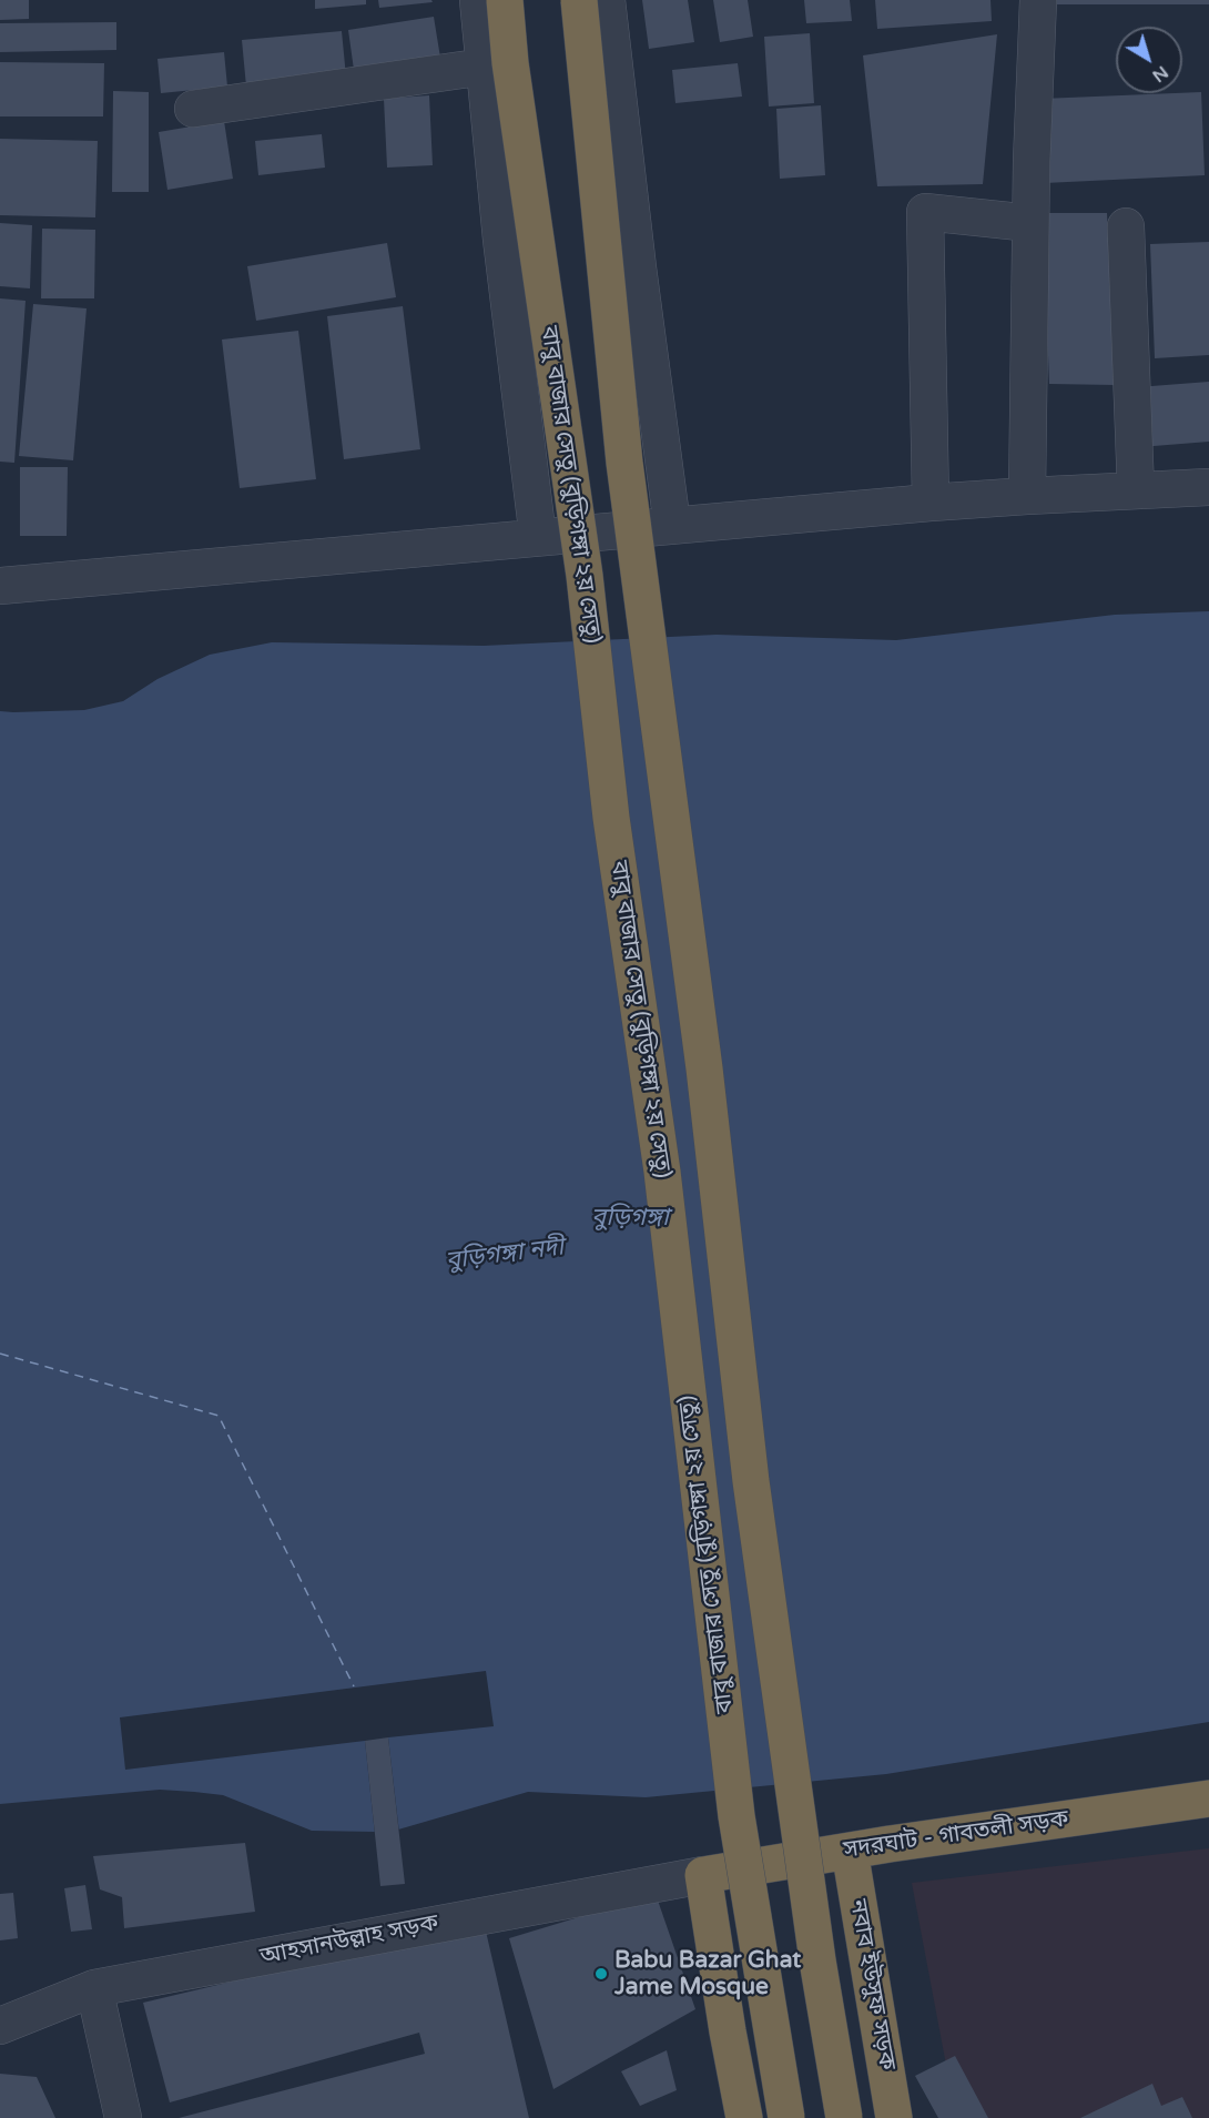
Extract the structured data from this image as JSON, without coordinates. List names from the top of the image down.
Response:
{
  "streets": {
    "highway": ["বাবু বাজার সেতু (বুড়িগঙ্গা ২য় সেতু)", "সদরঘাট - গাবতলী সড়ক", "নবাব ইউসুফ সড়ক"],
    "street": ["আহসানউল্লাহ সড়ক"]
  },
  "crossings": [
    ["সদরঘাট - গাবতলী সড়ক", "আহসানউল্লাহ সড়ক"],
    ["সদরঘাট - গাবতলী সড়ক", "নবাব ইউসুফ সড়ক"]
  ],
  "water": ["বুড়িগঙ্গা", "বুড়িগঙ্গা নদী"],
  "places": ["Babu Bazar Ghat Jame Mosque"],
  "north": "bottom right"
}
